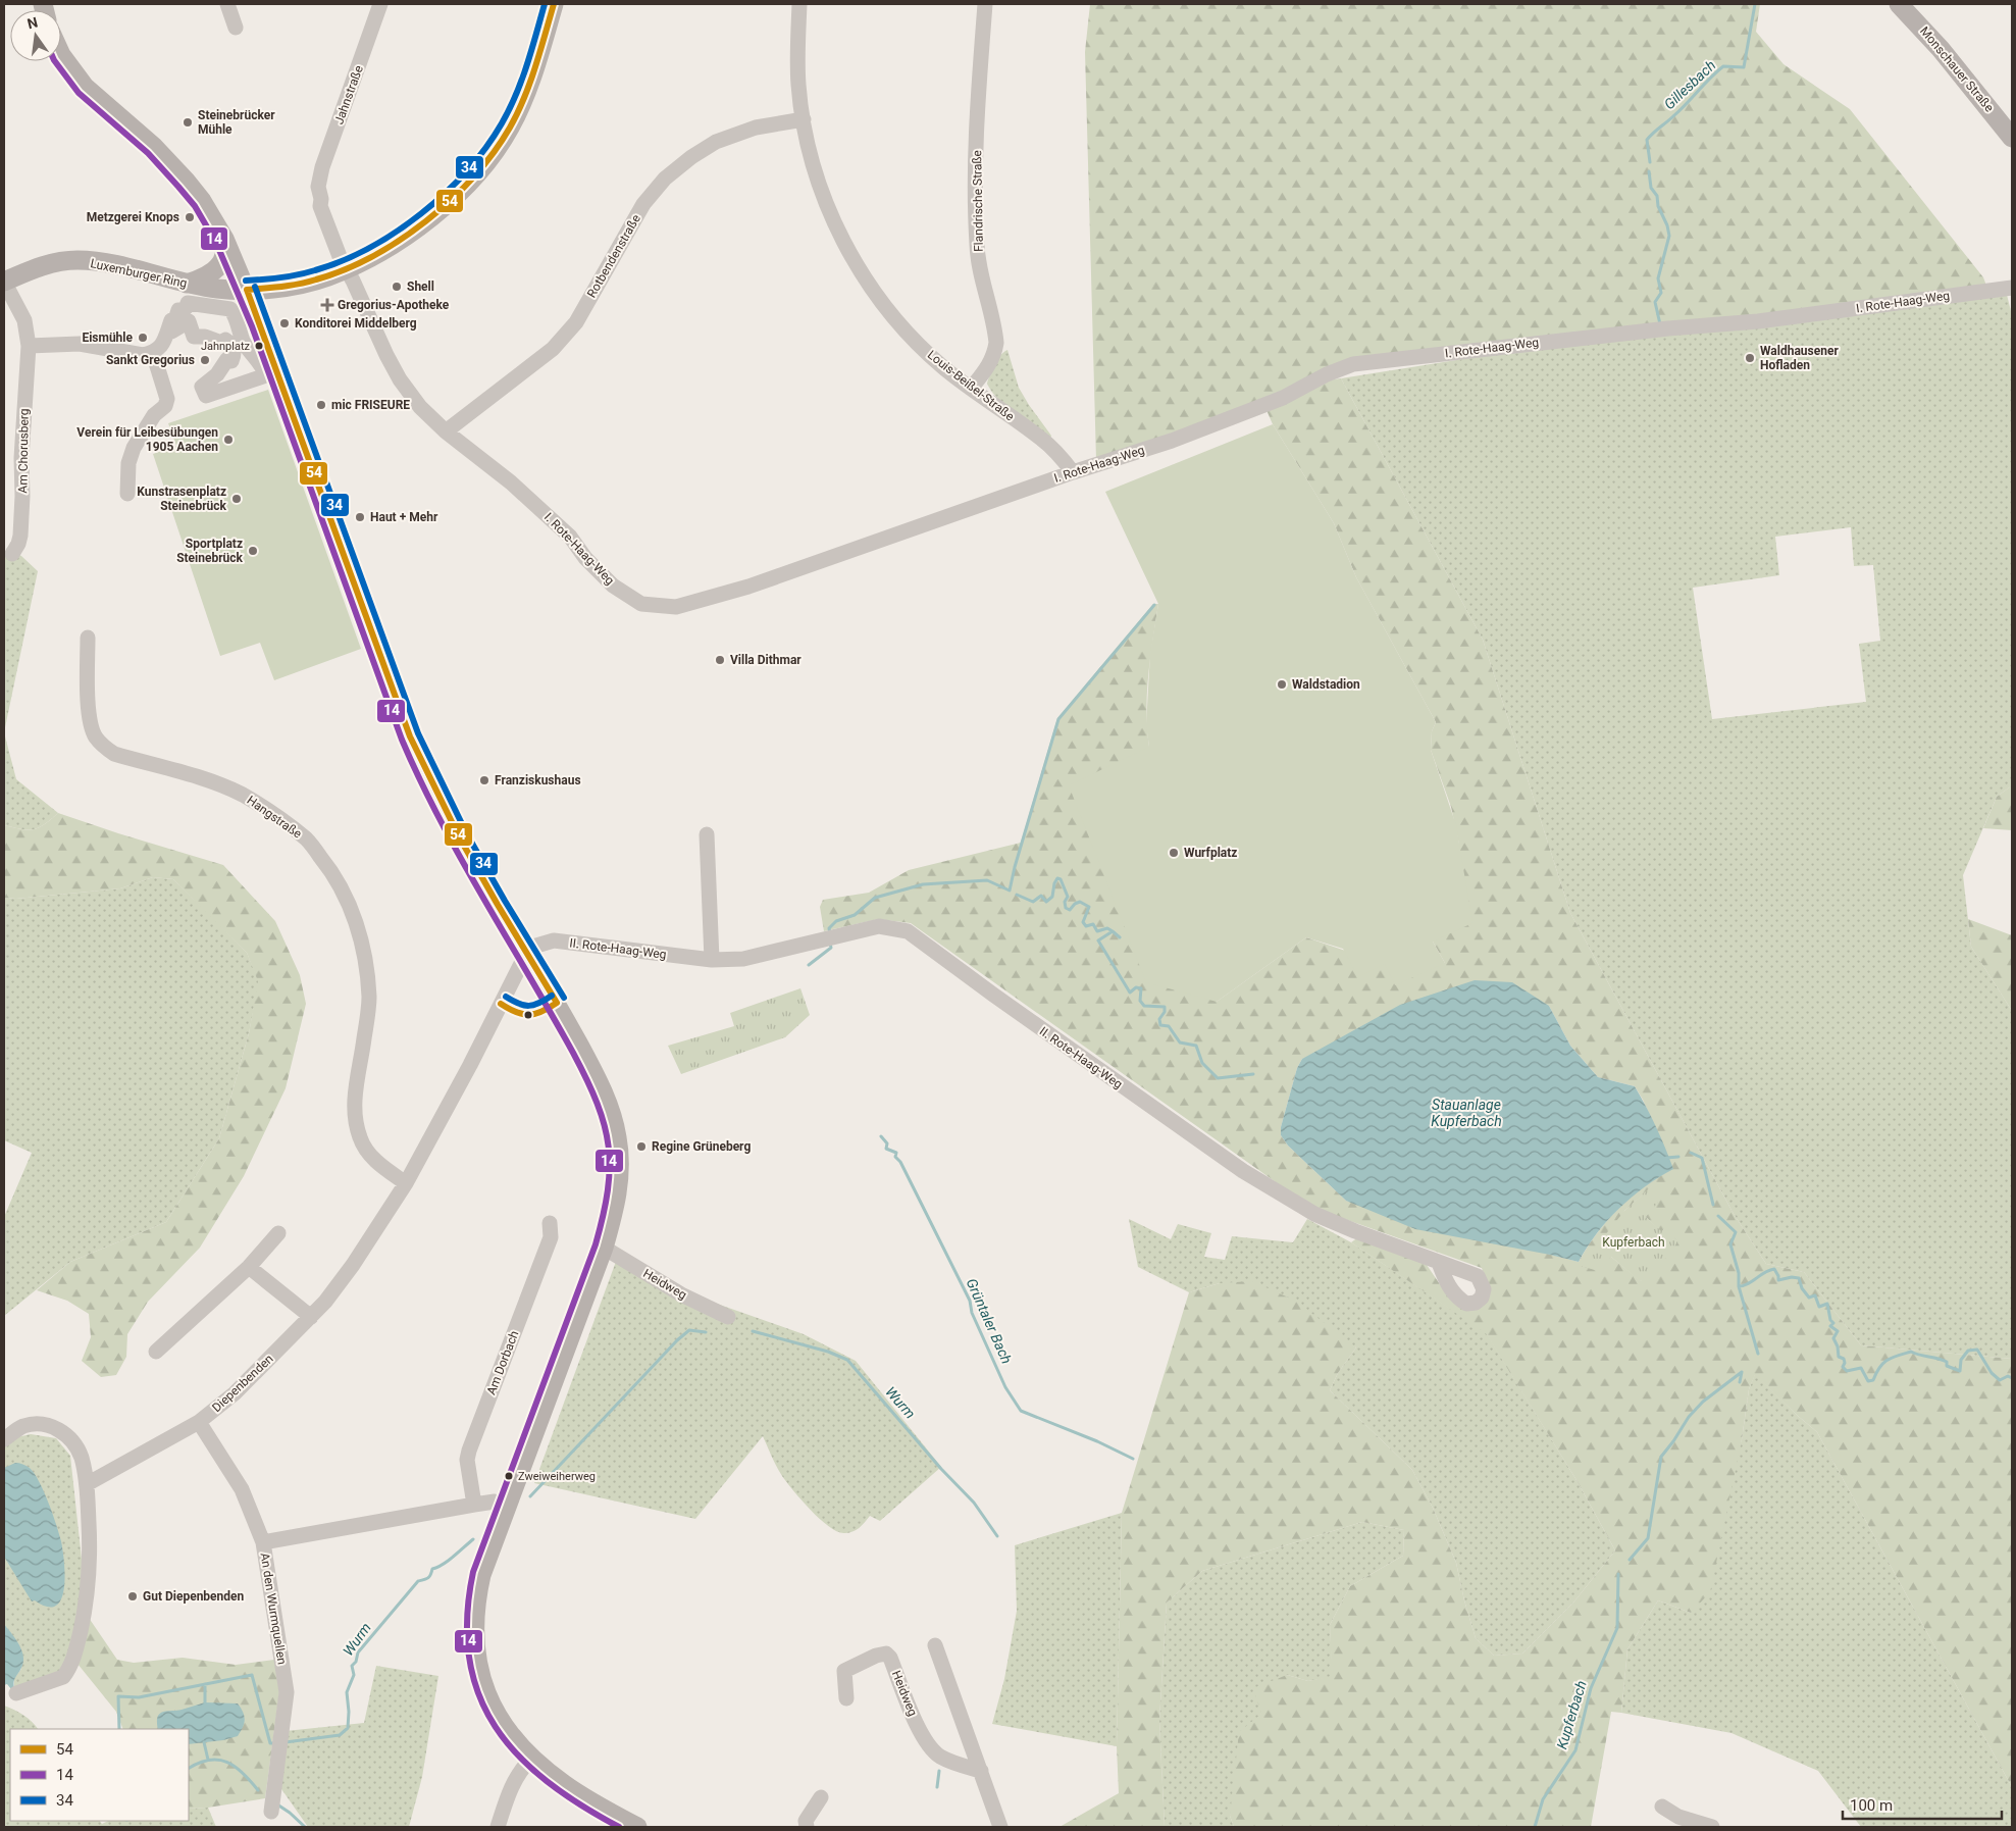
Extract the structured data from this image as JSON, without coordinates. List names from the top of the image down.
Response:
{
  "streets": {
    "main road": ["Monschauer Straße", "Luxemburger Ring"],
    "street": [
      "Jahnstraße",
      "Flandrische Straße",
      "Rotbendenstraße",
      "I. Rote-Haag-Weg",
      "Louis-Beißel-Straße",
      "Am Chorusberg",
      "Hangstraße",
      "II. Rote-Haag-Weg",
      "Heidweg",
      "Am Dorbach",
      "Diepenbenden",
      "An den Wurmquellen"
    ]
  },
  "crossings": [
    ["Jahnstraße", "I. Rote-Haag-Weg"],
    ["Flandrische Straße", "Louis-Beißel-Straße"],
    ["Rotbendenstraße", "I. Rote-Haag-Weg"],
    ["Rotbendenstraße", "Louis-Beißel-Straße"],
    ["Luxemburger Ring", "Am Chorusberg"],
    ["I. Rote-Haag-Weg", "Louis-Beißel-Straße"],
    ["Hangstraße", "Diepenbenden"],
    ["II. Rote-Haag-Weg", "Diepenbenden"],
    ["Diepenbenden", "An den Wurmquellen"]
  ],
  "water": [
    "Gillesbach",
    "Stauanlage Kupferbach",
    "Grüntaler Bach",
    "Wurm",
    "Kupferbach"
  ],
  "parks": ["Kupferbach"],
  "places": {
    "other": [
      "Steinebrücker Mühle",
      "Metzgerei Knops",
      "Shell",
      "Konditorei Middelberg",
      "Eismühle",
      "Jahnplatz",
      "Waldhausener Hofladen",
      "Sankt Gregorius",
      "mic FRISEURE",
      "Verein für Leibesübungen 1905 Aachen",
      "Kunstrasenplatz Steinebrück",
      "Haut + Mehr",
      "Sportplatz Steinebrück",
      "Villa Dithmar",
      "Waldstadion",
      "Franziskushaus",
      "Wurfplatz",
      "Regine Grüneberg",
      "Zweiweiherweg",
      "Gut Diepenbenden"
    ],
    "health": ["Gregorius-Apotheke"]
  },
  "lines": ["transit line 54", "transit line 34", "transit line 14"],
  "legend": ["54", "14", "34"],
  "scale_bar": "100 m",
  "north": "top"
}
